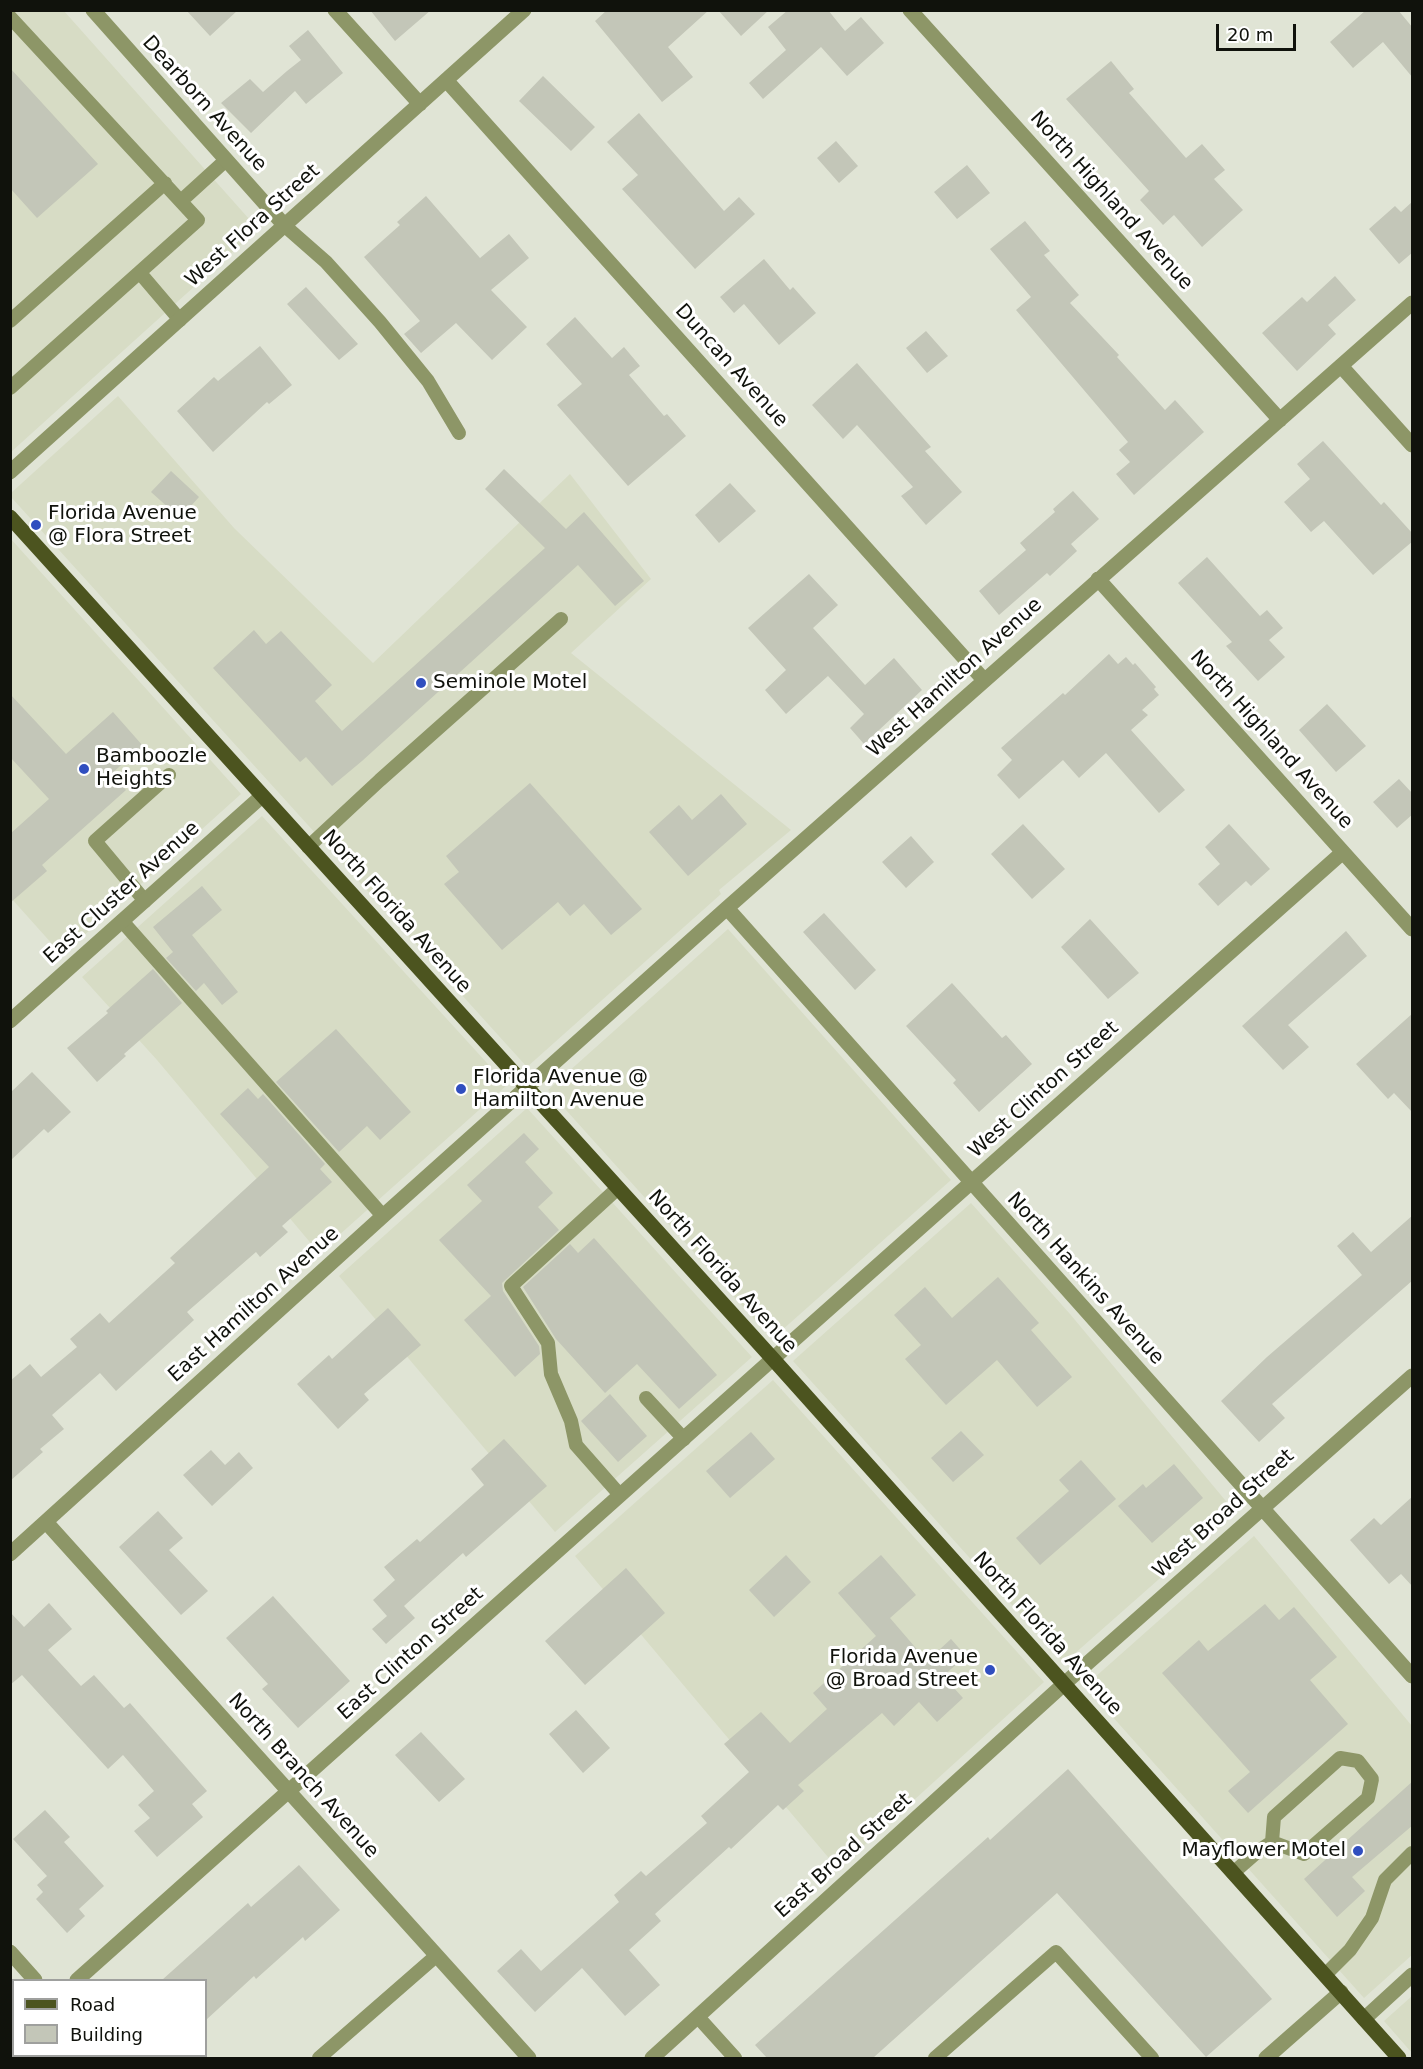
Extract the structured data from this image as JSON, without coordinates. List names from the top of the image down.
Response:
{
  "streets": {
    "main road": ["North Florida Avenue"],
    "street": [
      "Dearborn Avenue",
      "North Highland Avenue",
      "West Flora Street",
      "Duncan Avenue",
      "West Hamilton Avenue",
      "East Cluster Avenue",
      "West Clinton Street",
      "North Hankins Avenue",
      "East Hamilton Avenue",
      "West Broad Street",
      "East Clinton Street",
      "North Branch Avenue",
      "East Broad Street"
    ]
  },
  "crossings": [
    ["Dearborn Avenue", "West Flora Street"],
    ["North Highland Avenue", "West Hamilton Avenue"],
    ["North Highland Avenue", "West Clinton Street"],
    ["West Flora Street", "Duncan Avenue"],
    ["Duncan Avenue", "West Hamilton Avenue"],
    ["West Hamilton Avenue", "North Florida Avenue"],
    ["West Hamilton Avenue", "North Hankins Avenue"],
    ["West Hamilton Avenue", "East Hamilton Avenue"],
    ["East Cluster Avenue", "North Florida Avenue"],
    ["North Florida Avenue", "West Clinton Street"],
    ["North Florida Avenue", "East Hamilton Avenue"],
    ["North Florida Avenue", "West Broad Street"],
    ["North Florida Avenue", "East Clinton Street"],
    ["North Florida Avenue", "East Broad Street"],
    ["West Clinton Street", "North Hankins Avenue"],
    ["West Clinton Street", "East Clinton Street"],
    ["North Hankins Avenue", "West Broad Street"],
    ["East Hamilton Avenue", "North Branch Avenue"],
    ["West Broad Street", "East Broad Street"],
    ["East Clinton Street", "North Branch Avenue"]
  ],
  "places": [
    "Florida Avenue @ Flora Street",
    "Seminole Motel",
    "Bamboozle Heights",
    "Florida Avenue @ Hamilton Avenue",
    "Florida Avenue @ Broad Street",
    "Mayflower Motel"
  ],
  "legend": ["Road", "Building"],
  "scale_bar": "20 m"
}
